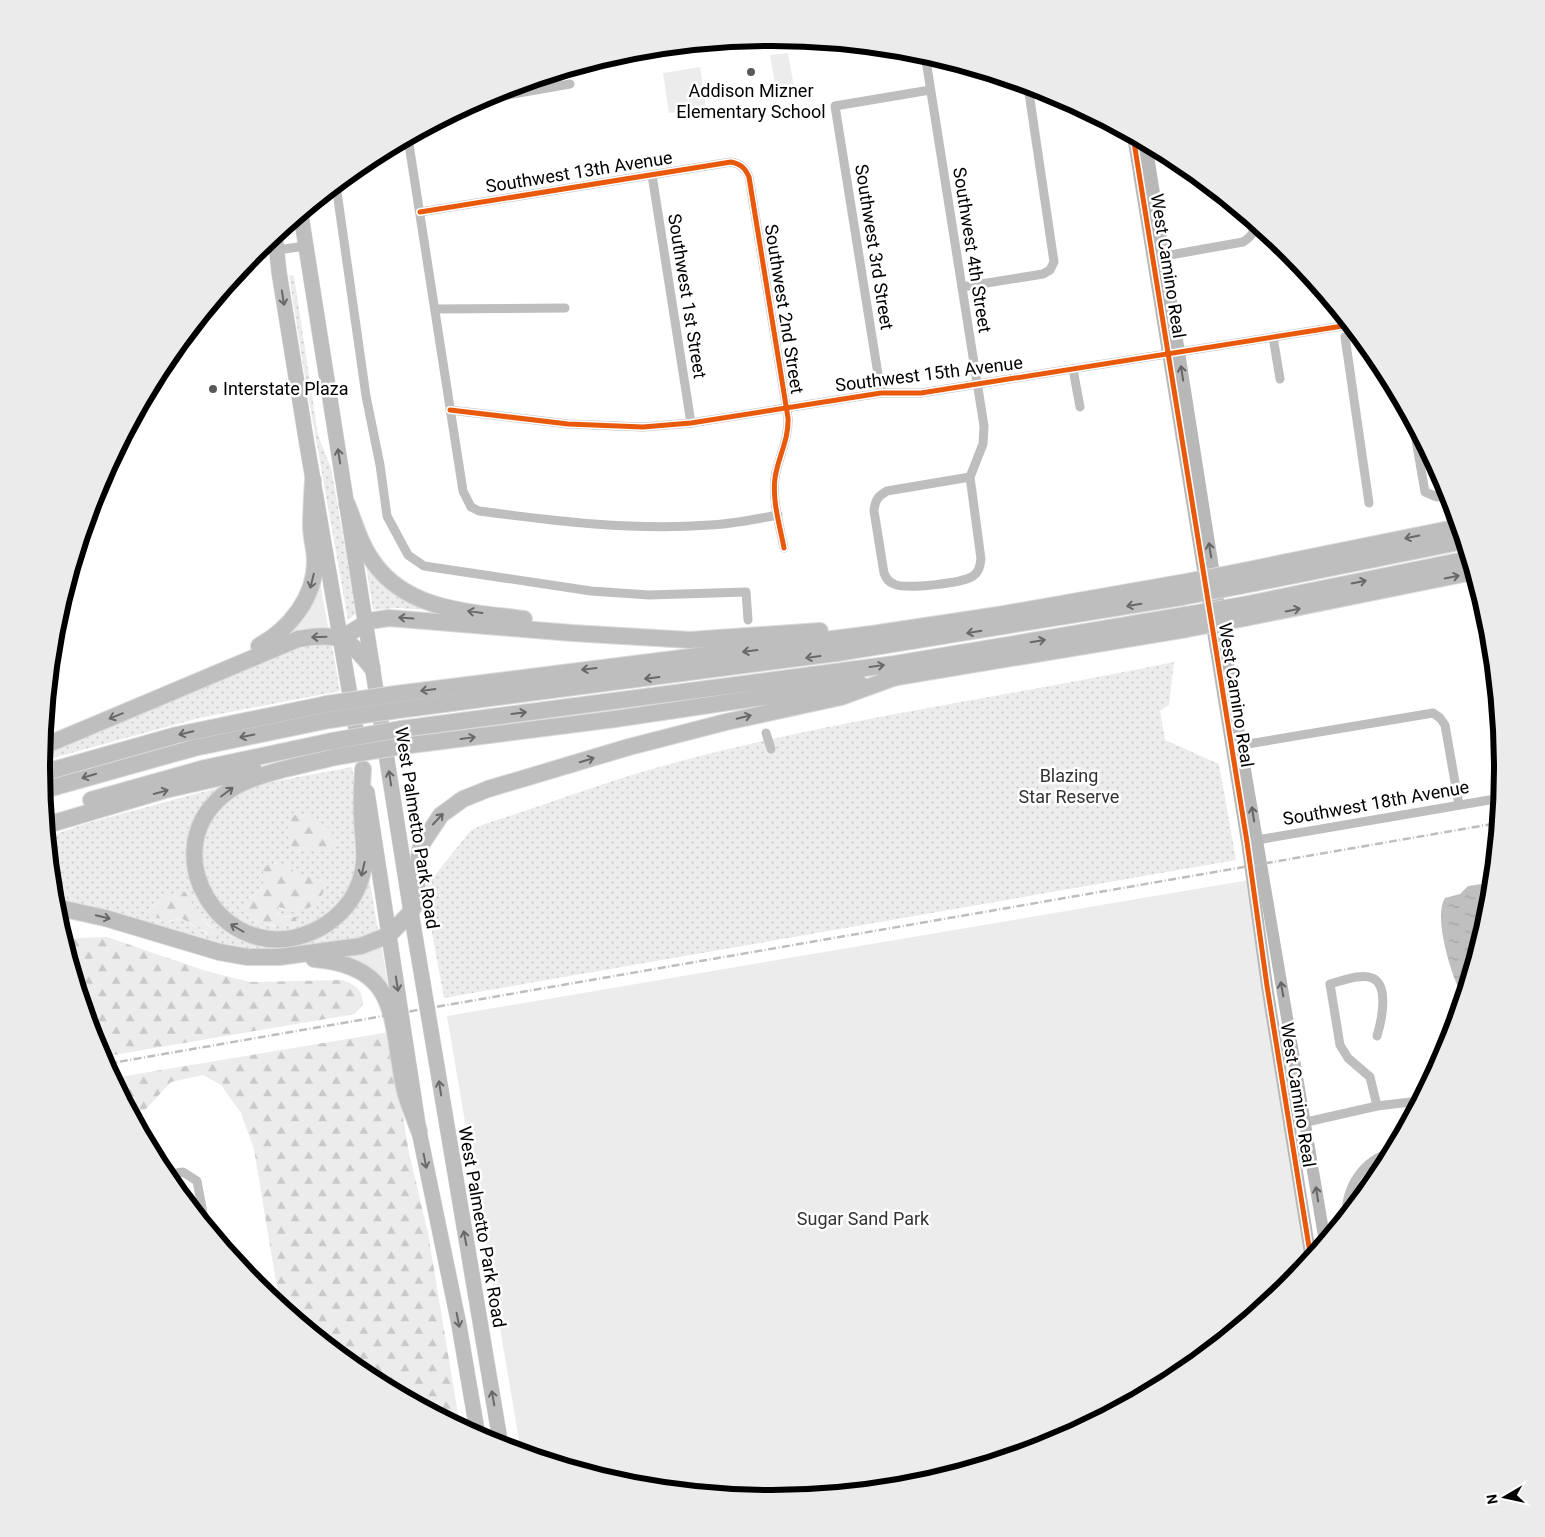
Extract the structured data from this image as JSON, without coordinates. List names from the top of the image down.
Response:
{
  "streets": {
    "main road": ["West Palmetto Park Road"],
    "street": [
      "Southwest 13th Avenue",
      "Southwest 3rd Street",
      "Southwest 4th Street",
      "West Camino Real",
      "Southwest 1st Street",
      "Southwest 2nd Street",
      "Southwest 15th Avenue",
      "Southwest 18th Avenue"
    ]
  },
  "crossings": [
    ["Southwest 13th Avenue", "Southwest 1st Street"],
    ["Southwest 13th Avenue", "Southwest 2nd Street"],
    ["Southwest 3rd Street", "Southwest 4th Street"],
    ["Southwest 3rd Street", "Southwest 15th Avenue"],
    ["Southwest 4th Street", "Southwest 15th Avenue"],
    ["West Camino Real", "Southwest 15th Avenue"],
    ["West Camino Real", "Southwest 18th Avenue"],
    ["Southwest 1st Street", "Southwest 15th Avenue"],
    ["Southwest 2nd Street", "Southwest 15th Avenue"]
  ],
  "parks": ["Blazing Star Reserve", "Sugar Sand Park"],
  "places": ["Addison Mizner Elementary School", "Interstate Plaza"],
  "north": "left"
}
